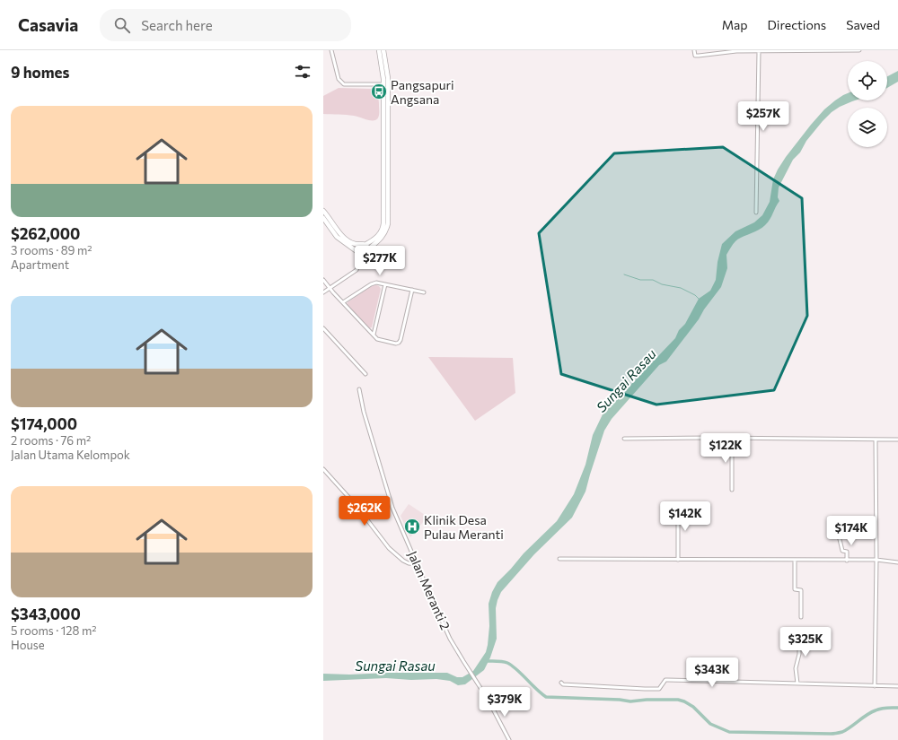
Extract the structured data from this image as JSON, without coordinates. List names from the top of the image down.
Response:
{
  "streets": {
    "street": ["Jalan Meranti 2"]
  },
  "water": ["Sungai Rasau"],
  "places": {
    "bus stop": ["Pangsapuri Angsana"],
    "hospital": ["Klinik Desa Pulau Meranti"]
  },
  "page": {
    "header": "Casavia",
    "search": "Search here",
    "nav": ["Map", "Directions", "Saved"],
    "heading": "9 homes",
    "list": [
      {
        "name": "$262,000",
        "note": "3 rooms · 89 m² · Apartment"
      },
      {
        "name": "$174,000",
        "note": "2 rooms · 76 m² · Jalan Utama Kelompok"
      },
      {
        "name": "$343,000",
        "note": "5 rooms · 128 m² · House"
      }
    ],
    "price": [
      "$257K",
      "$277K",
      "$122K",
      "$262K",
      "$142K",
      "$174K",
      "$325K",
      "$343K",
      "$379K"
    ]
  }
}
